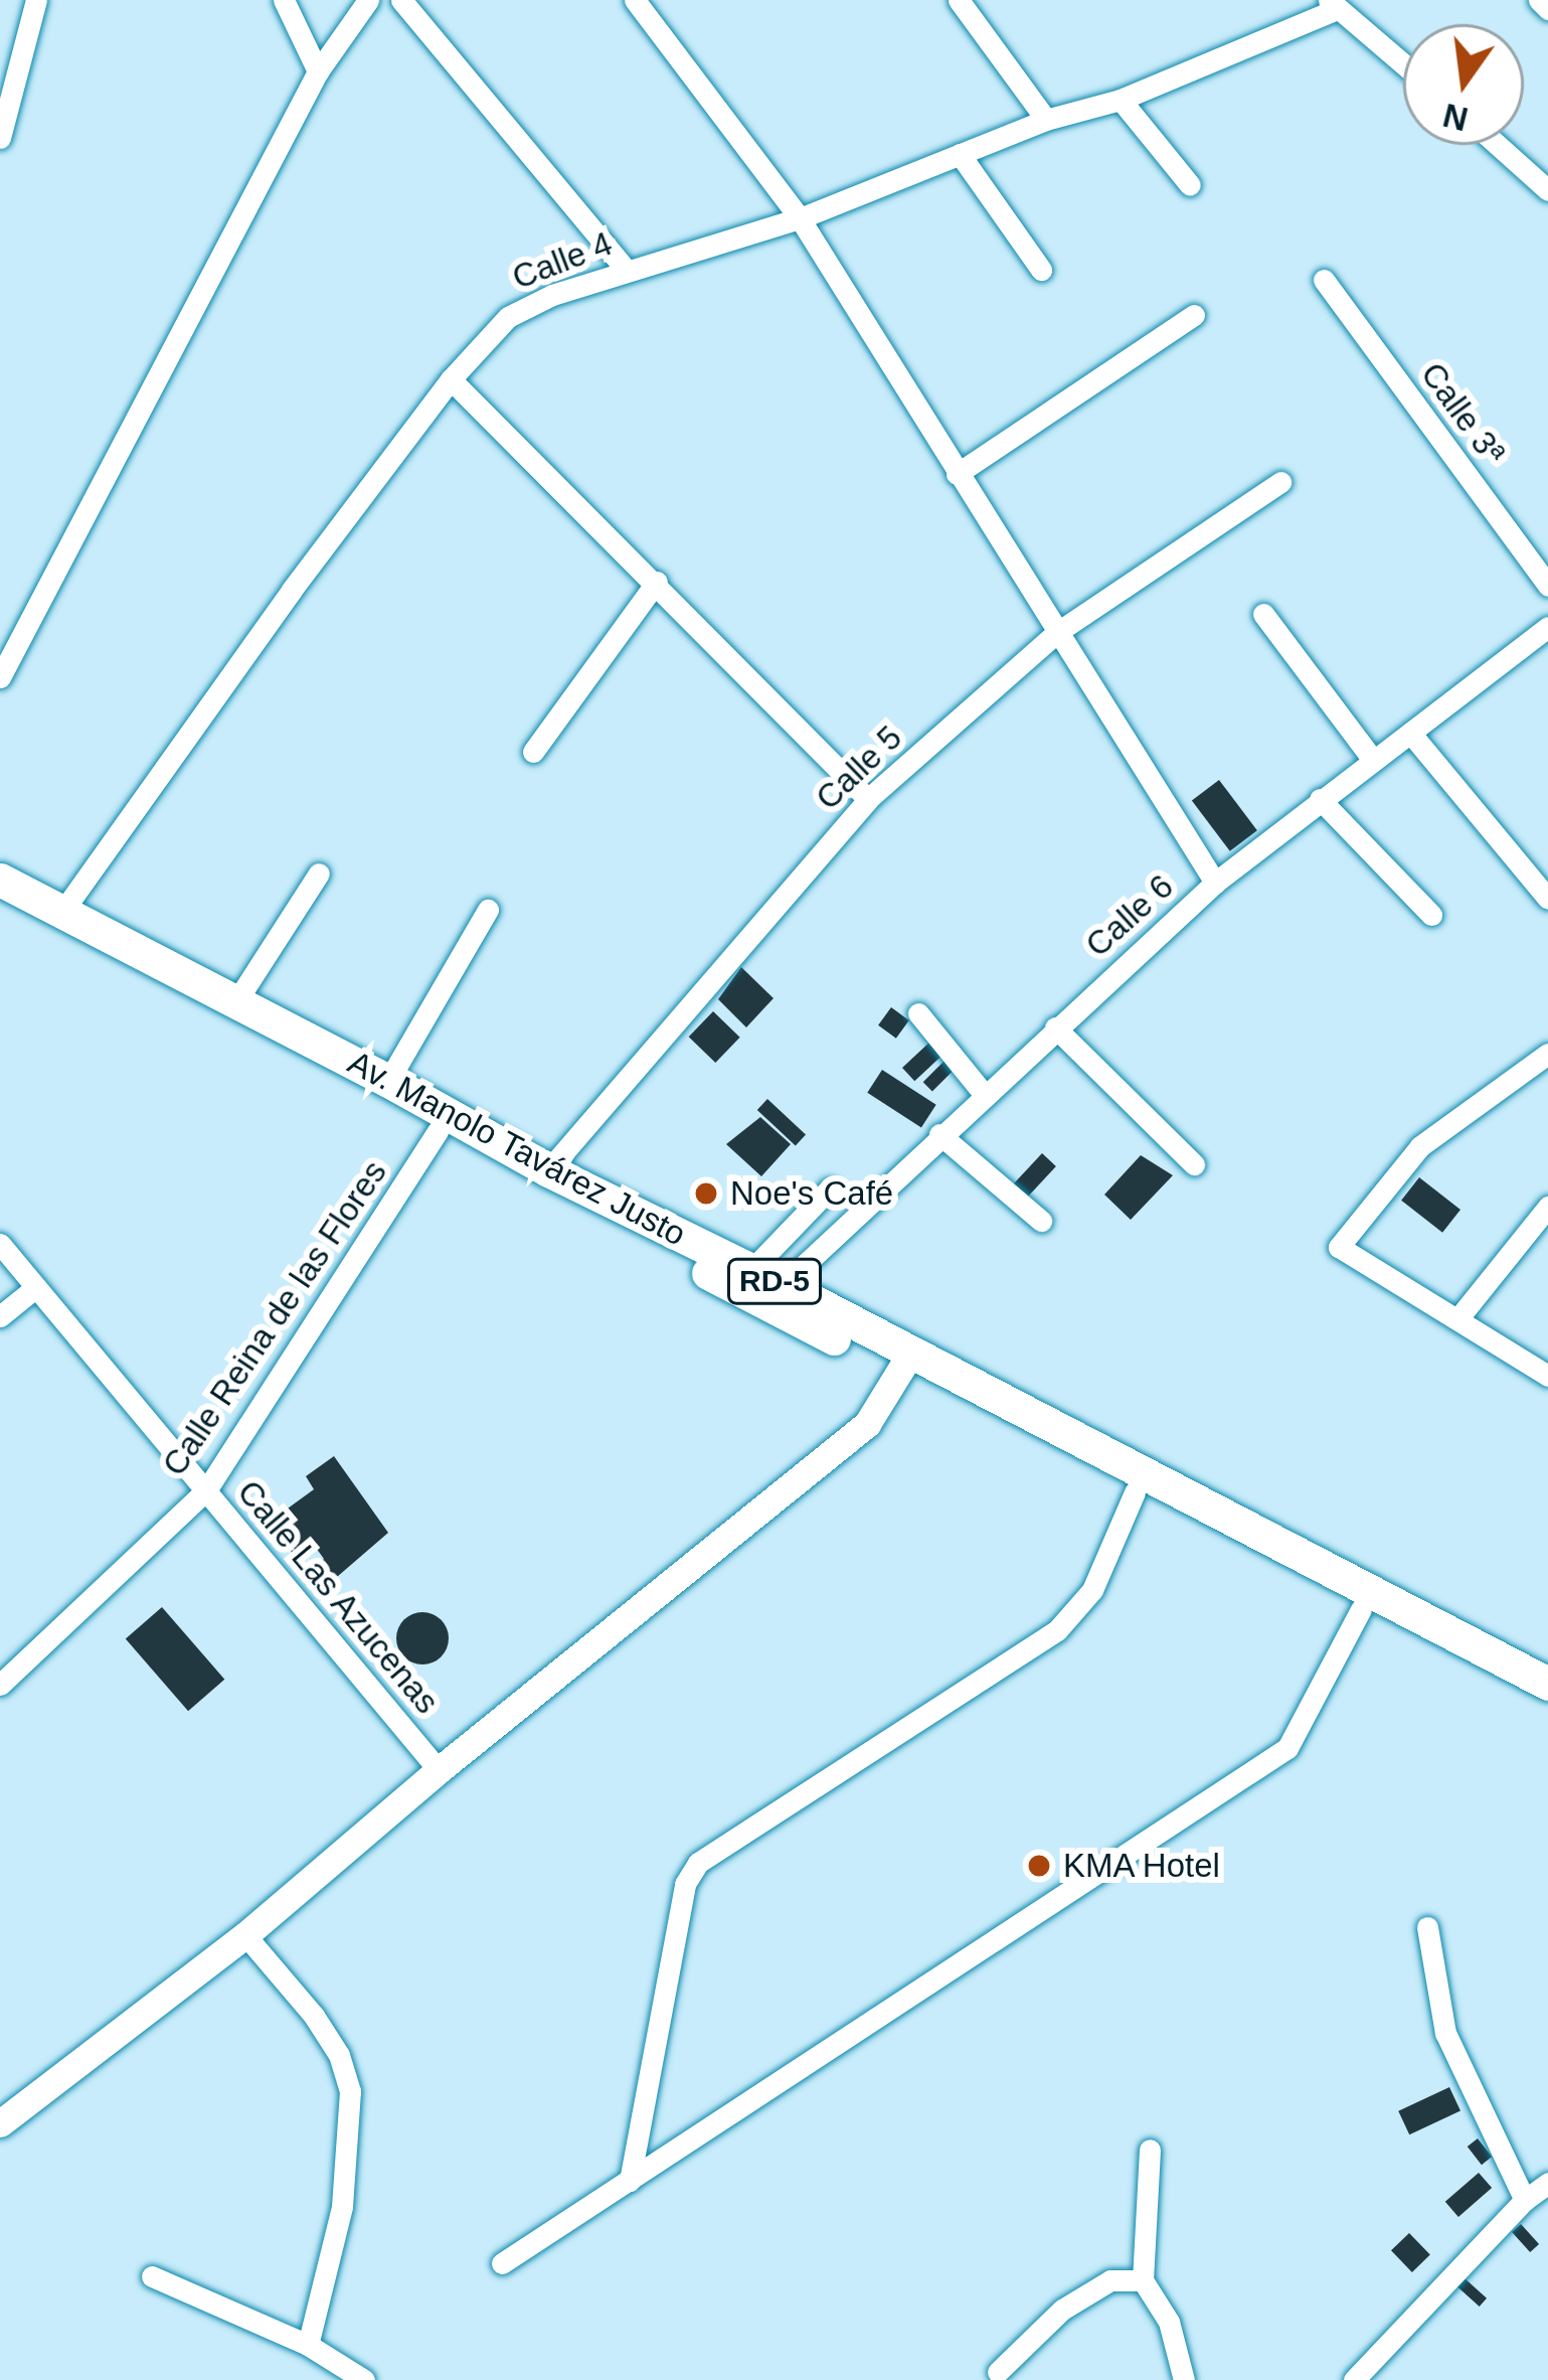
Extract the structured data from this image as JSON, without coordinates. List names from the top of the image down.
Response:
{
  "streets": {
    "main road": ["Av. Manolo Tavárez Justo", "RD-5"],
    "street": [
      "Calle 4",
      "Calle 3ª",
      "Calle 5",
      "Calle 6",
      "Calle Reina de las Flores",
      "Calle Las Azucenas"
    ]
  },
  "crossings": [
    ["Calle 4", "Av. Manolo Tavárez Justo"],
    ["Calle 5", "Av. Manolo Tavárez Justo"],
    ["Calle 6", "Av. Manolo Tavárez Justo"],
    ["Av. Manolo Tavárez Justo", "Calle Reina de las Flores"],
    ["Calle Reina de las Flores", "Calle Las Azucenas"]
  ],
  "places": ["Noe's Café", "KMA Hotel"],
  "north": "bottom"
}
